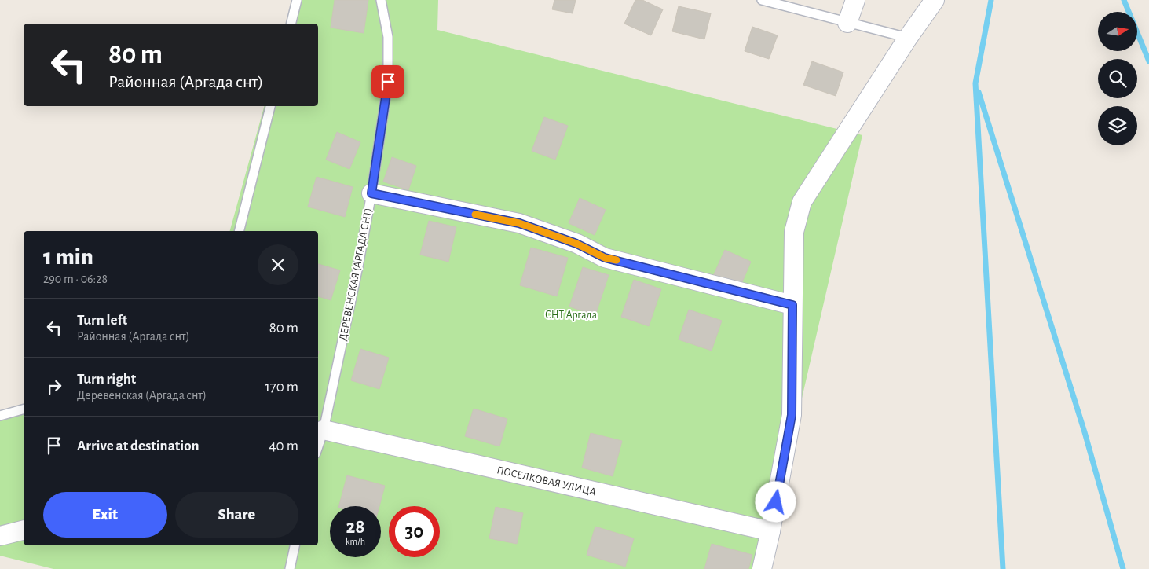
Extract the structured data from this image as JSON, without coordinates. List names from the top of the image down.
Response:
{
  "streets": {
    "street": ["ПОСЕЛКОВАЯ УЛИЦА"],
    "lane": ["ДЕРЕВЕНСКАЯ (АРГАДА СНТ)"]
  },
  "crossings": [
    ["ДЕРЕВЕНСКАЯ (АРГАДА СНТ)", "ПОСЕЛКОВАЯ УЛИЦА"]
  ],
  "parks": ["СНТ Аргада"],
  "north": "right",
  "page": {
    "turn": ["80 m", "Районная (Аргада снт)"],
    "heading": ["1 min", "290 m · 06:28"],
    "list": [
      {
        "name": "Turn left",
        "note": "Районная (Аргада снт)",
        "value": "80 m"
      },
      {
        "name": "Turn right",
        "note": "Деревенская (Аргада снт)",
        "value": "170 m"
      },
      {
        "name": "Arrive at destination",
        "value": "40 m"
      }
    ],
    "buttons": ["Exit", "Share"],
    "speed": "28 km/h",
    "limit": "30"
  }
}
